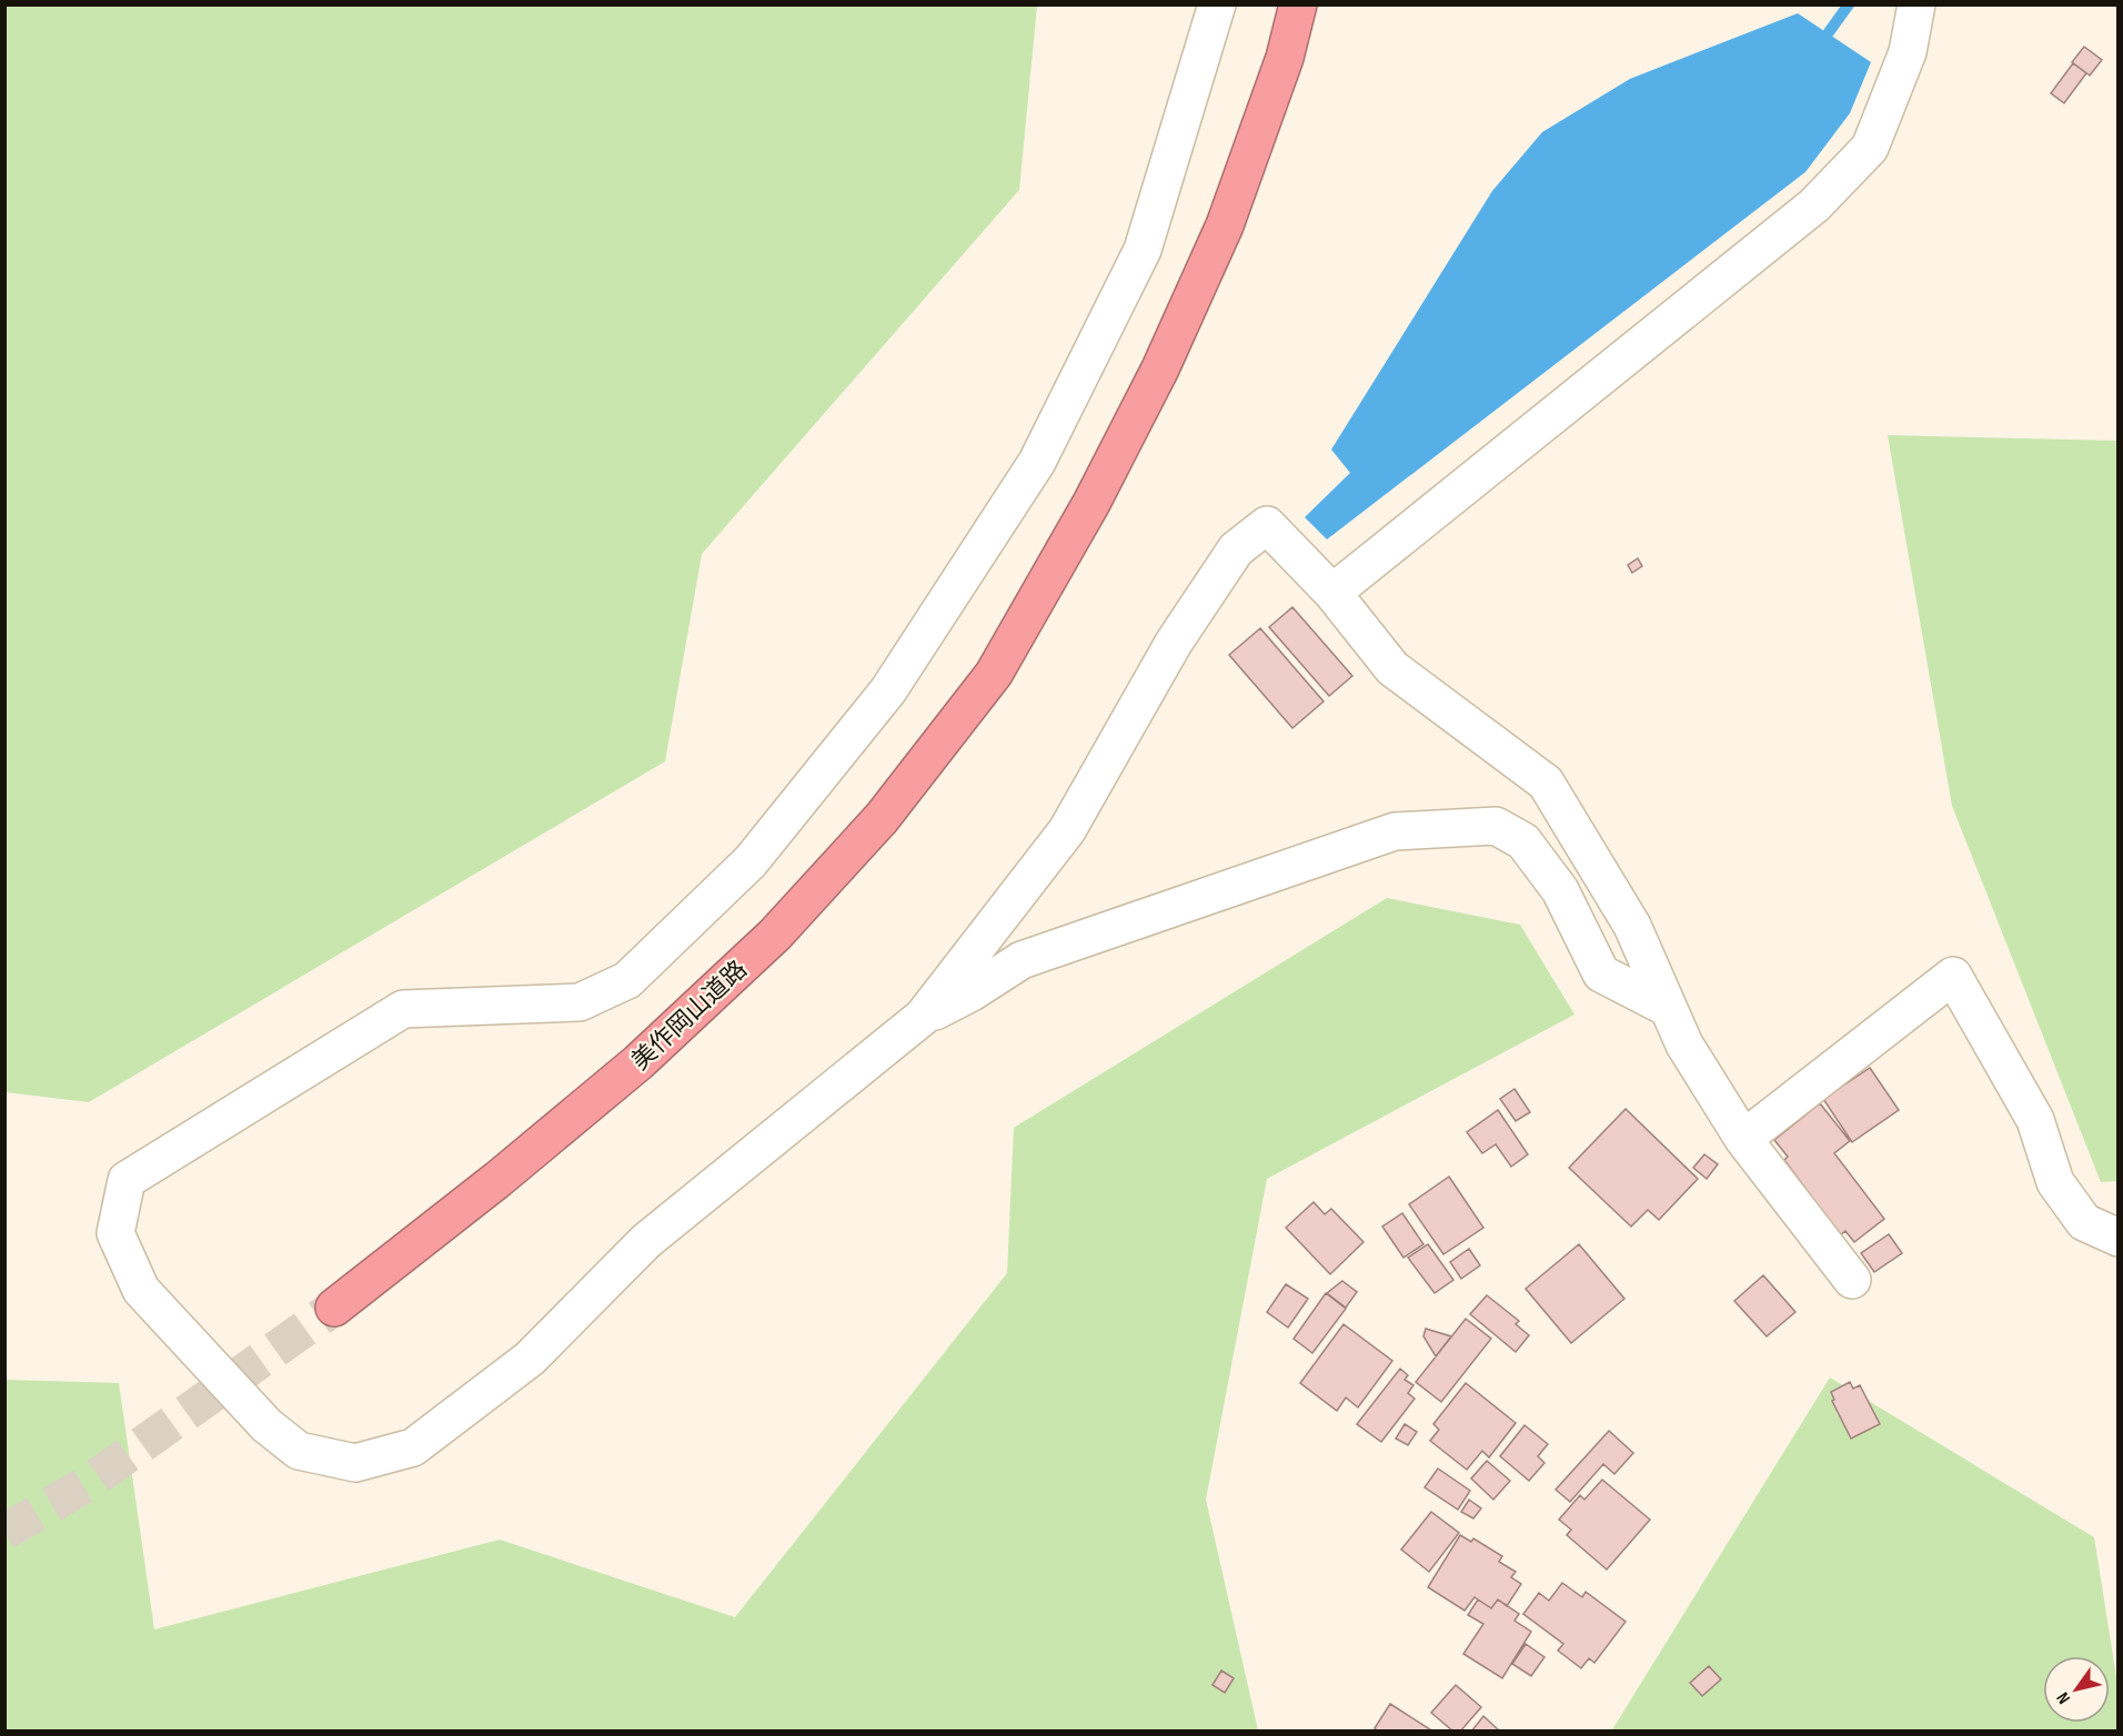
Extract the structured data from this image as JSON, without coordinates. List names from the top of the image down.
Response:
{
  "streets": {
    "highway": ["美作岡山道路"]
  },
  "north": "bottom left"
}
